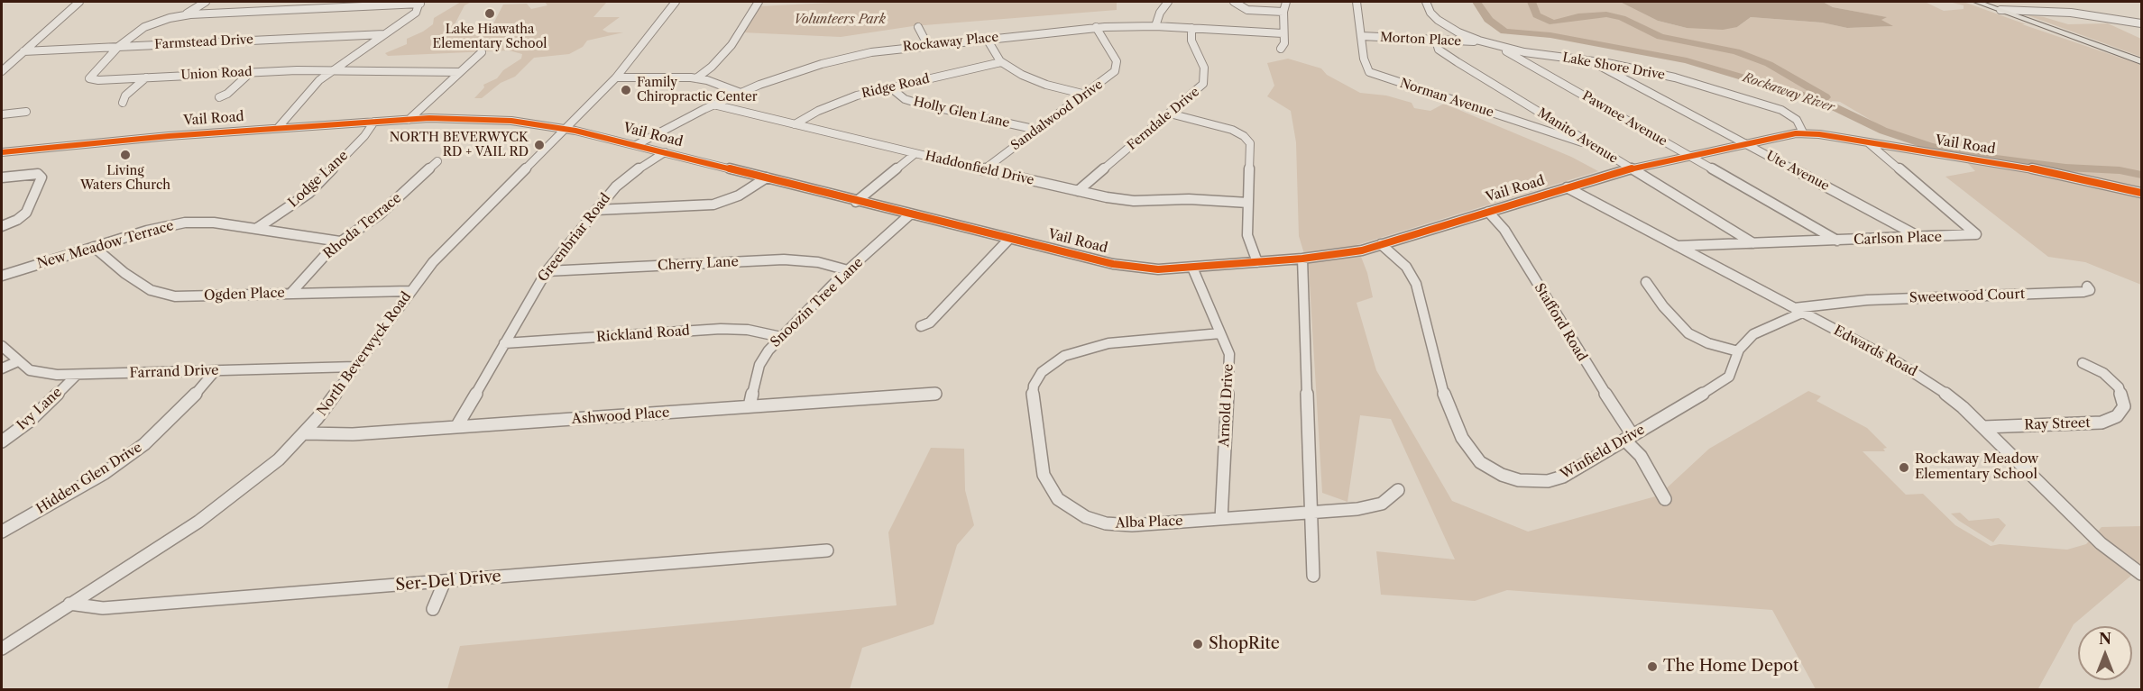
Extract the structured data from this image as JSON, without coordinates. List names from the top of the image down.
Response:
{
  "streets": {
    "street": [
      "Morton Place",
      "Farmstead Drive",
      "Rockaway Place",
      "Lake Shore Drive",
      "Union Road",
      "Ridge Road",
      "Norman Avenue",
      "Holly Glen Lane",
      "Sandalwood Drive",
      "Vail Road",
      "Ferndale Drive",
      "Pawnee Avenue",
      "Manito Avenue",
      "Haddonfield Drive",
      "Ute Avenue",
      "Lodge Lane",
      "Rhoda Terrace",
      "Greenbriar Road",
      "Carlson Place",
      "New Meadow Terrace",
      "Cherry Lane",
      "Ogden Place",
      "Sweetwood Court",
      "Snoozin Tree Lane",
      "Stafford Road",
      "Rickland Road",
      "Edwards Road",
      "North Beverwyck Road",
      "Farrand Drive",
      "Arnold Drive",
      "Ivy Lane",
      "Ashwood Place",
      "Ray Street",
      "Winfield Drive",
      "Hidden Glen Drive",
      "Alba Place",
      "Ser-Del Drive"
    ]
  },
  "crossings": [
    ["Morton Place", "Lake Shore Drive"],
    ["Morton Place", "Norman Avenue"],
    ["Morton Place", "Manito Avenue"],
    ["Farmstead Drive", "Union Road"],
    ["Rockaway Place", "Sandalwood Drive"],
    ["Rockaway Place", "Vail Road"],
    ["Rockaway Place", "Ferndale Drive"],
    ["Rockaway Place", "Haddonfield Drive"],
    ["Lake Shore Drive", "Vail Road"],
    ["Lake Shore Drive", "Pawnee Avenue"],
    ["Lake Shore Drive", "Ute Avenue"],
    ["Ridge Road", "Holly Glen Lane"],
    ["Ridge Road", "Haddonfield Drive"],
    ["Norman Avenue", "Manito Avenue"],
    ["Holly Glen Lane", "Sandalwood Drive"],
    ["Sandalwood Drive", "Haddonfield Drive"],
    ["Vail Road", "Pawnee Avenue"],
    ["Vail Road", "Manito Avenue"],
    ["Vail Road", "Ute Avenue"],
    ["Vail Road", "Lodge Lane"],
    ["Vail Road", "Greenbriar Road"],
    ["Vail Road", "Carlson Place"],
    ["Vail Road", "Snoozin Tree Lane"],
    ["Vail Road", "Stafford Road"],
    ["Vail Road", "Edwards Road"],
    ["Vail Road", "North Beverwyck Road"],
    ["Vail Road", "Arnold Drive"],
    ["Vail Road", "Winfield Drive"],
    ["Ferndale Drive", "Haddonfield Drive"],
    ["Pawnee Avenue", "Carlson Place"],
    ["Manito Avenue", "Carlson Place"],
    ["Ute Avenue", "Carlson Place"],
    ["Lodge Lane", "New Meadow Terrace"],
    ["Rhoda Terrace", "New Meadow Terrace"],
    ["Rhoda Terrace", "Ogden Place"],
    ["Greenbriar Road", "Cherry Lane"],
    ["Greenbriar Road", "Rickland Road"],
    ["Greenbriar Road", "Ashwood Place"],
    ["Carlson Place", "Edwards Road"],
    ["New Meadow Terrace", "Ogden Place"],
    ["Cherry Lane", "Snoozin Tree Lane"],
    ["Ogden Place", "North Beverwyck Road"],
    ["Sweetwood Court", "Winfield Drive"],
    ["Snoozin Tree Lane", "Rickland Road"],
    ["Snoozin Tree Lane", "Ashwood Place"],
    ["Stafford Road", "Winfield Drive"],
    ["Edwards Road", "Ray Street"],
    ["Edwards Road", "Winfield Drive"],
    ["North Beverwyck Road", "Farrand Drive"],
    ["North Beverwyck Road", "Ashwood Place"],
    ["North Beverwyck Road", "Ser-Del Drive"],
    ["Farrand Drive", "Ivy Lane"],
    ["Farrand Drive", "Hidden Glen Drive"],
    ["Arnold Drive", "Alba Place"]
  ],
  "water": ["Rockaway River"],
  "parks": ["Volunteers Park"],
  "places": [
    "Lake Hiawatha Elementary School",
    "Family Chiropractic Center",
    "NORTH BEVERWYCK RD + VAIL RD",
    "Living Waters Church",
    "Rockaway Meadow Elementary School",
    "ShopRite",
    "The Home Depot"
  ],
  "north": "top"
}
